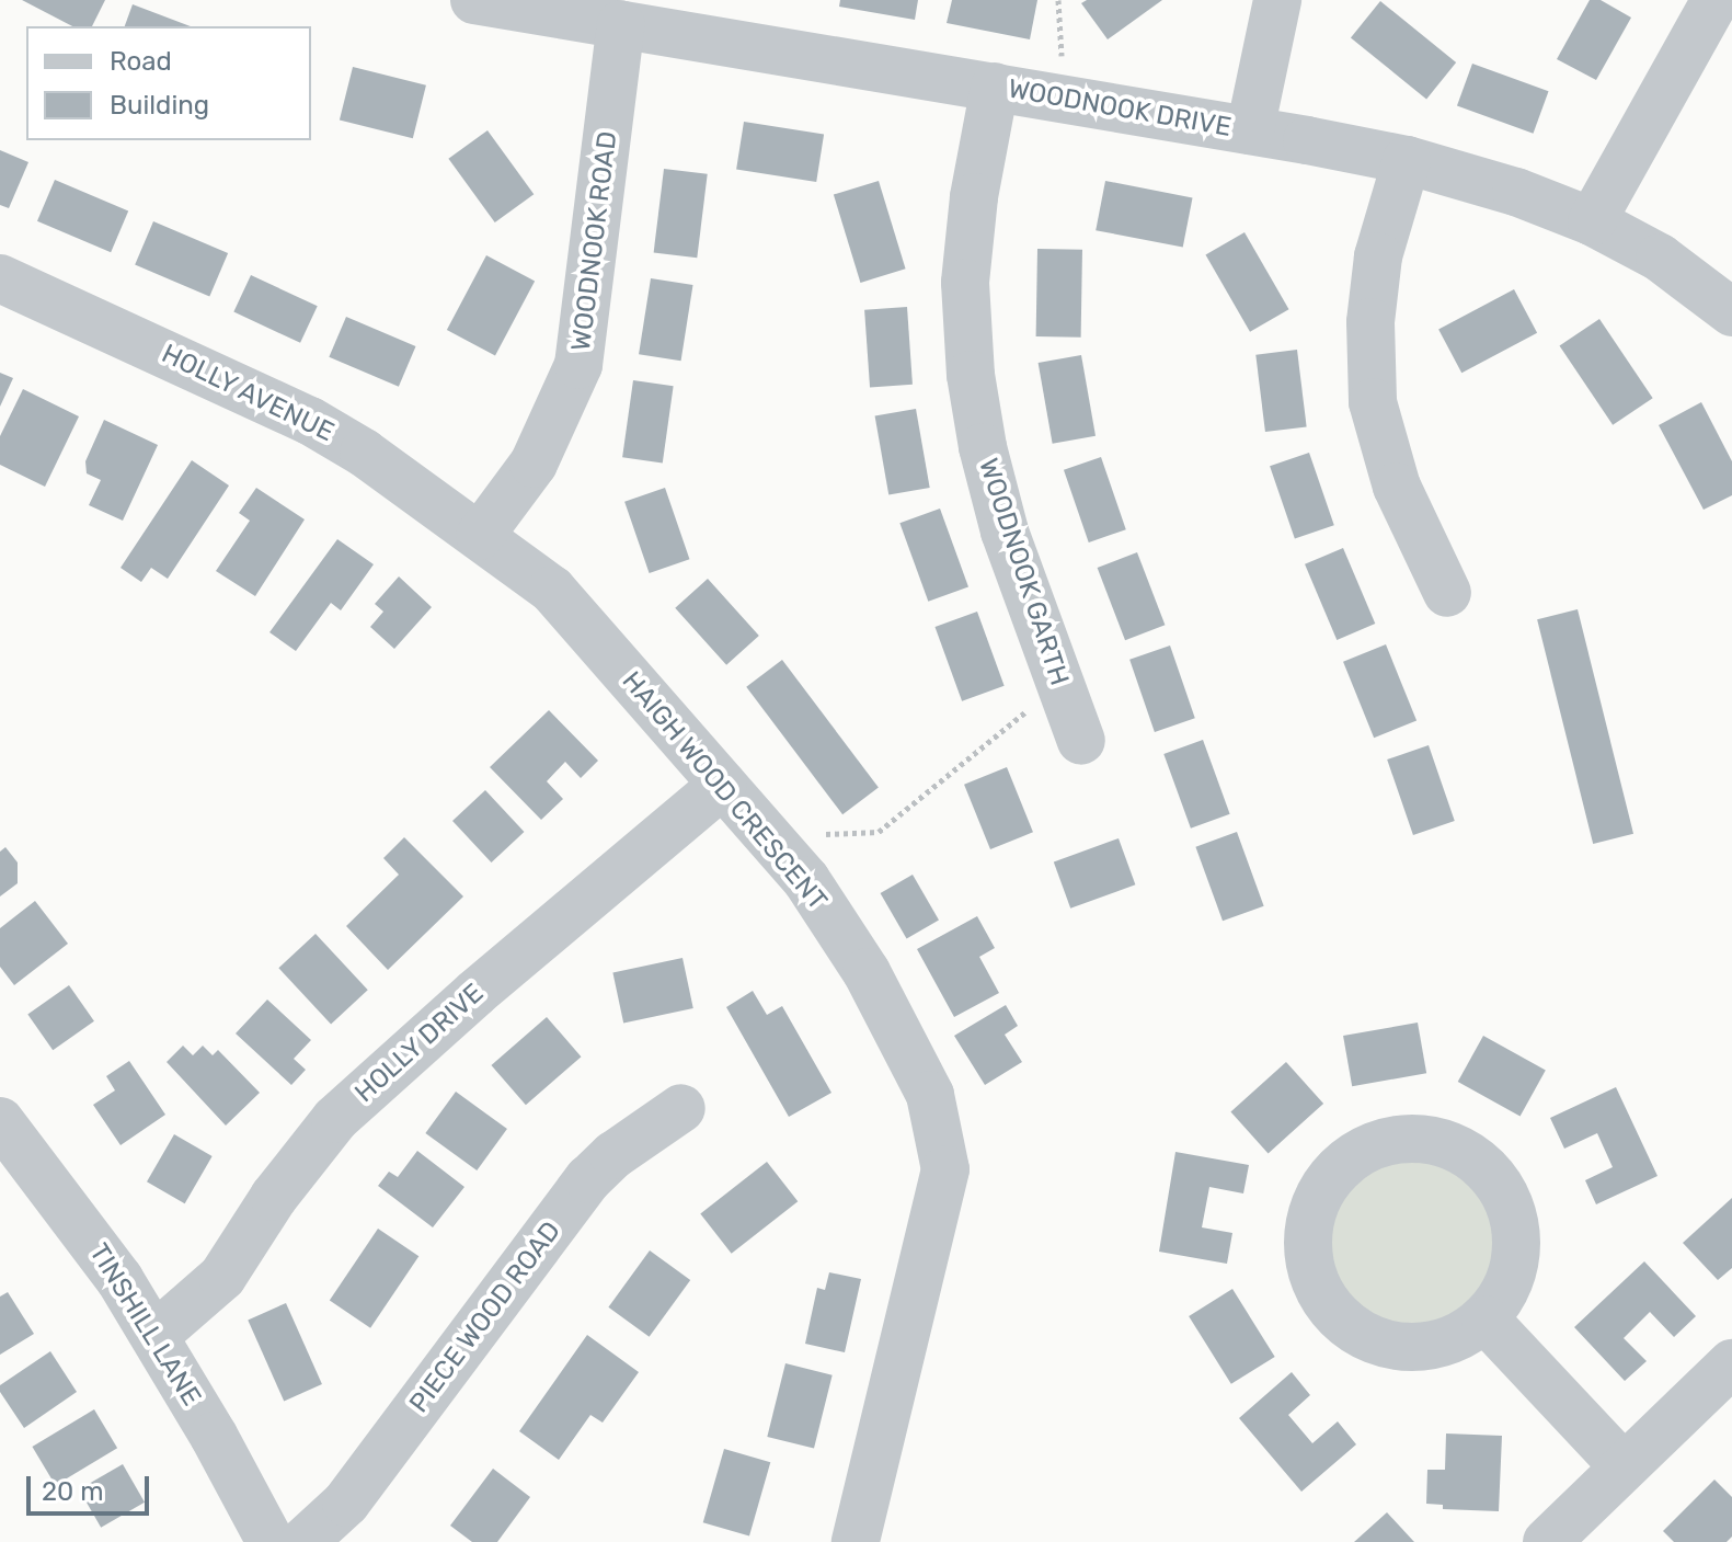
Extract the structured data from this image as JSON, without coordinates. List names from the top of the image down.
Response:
{
  "streets": {
    "street": [
      "WOODNOOK DRIVE",
      "WOODNOOK ROAD",
      "HOLLY AVENUE",
      "WOODNOOK GARTH",
      "HAIGH WOOD CRESCENT",
      "HOLLY DRIVE",
      "PIECE WOOD ROAD",
      "TINSHILL LANE"
    ]
  },
  "crossings": [
    ["WOODNOOK DRIVE", "WOODNOOK ROAD"],
    ["WOODNOOK DRIVE", "WOODNOOK GARTH"],
    ["WOODNOOK ROAD", "HOLLY AVENUE"],
    ["WOODNOOK ROAD", "HAIGH WOOD CRESCENT"],
    ["HOLLY AVENUE", "HAIGH WOOD CRESCENT"],
    ["HAIGH WOOD CRESCENT", "HOLLY DRIVE"],
    ["HOLLY DRIVE", "TINSHILL LANE"]
  ],
  "legend": ["Road", "Building"],
  "scale_bar": "20 m"
}
